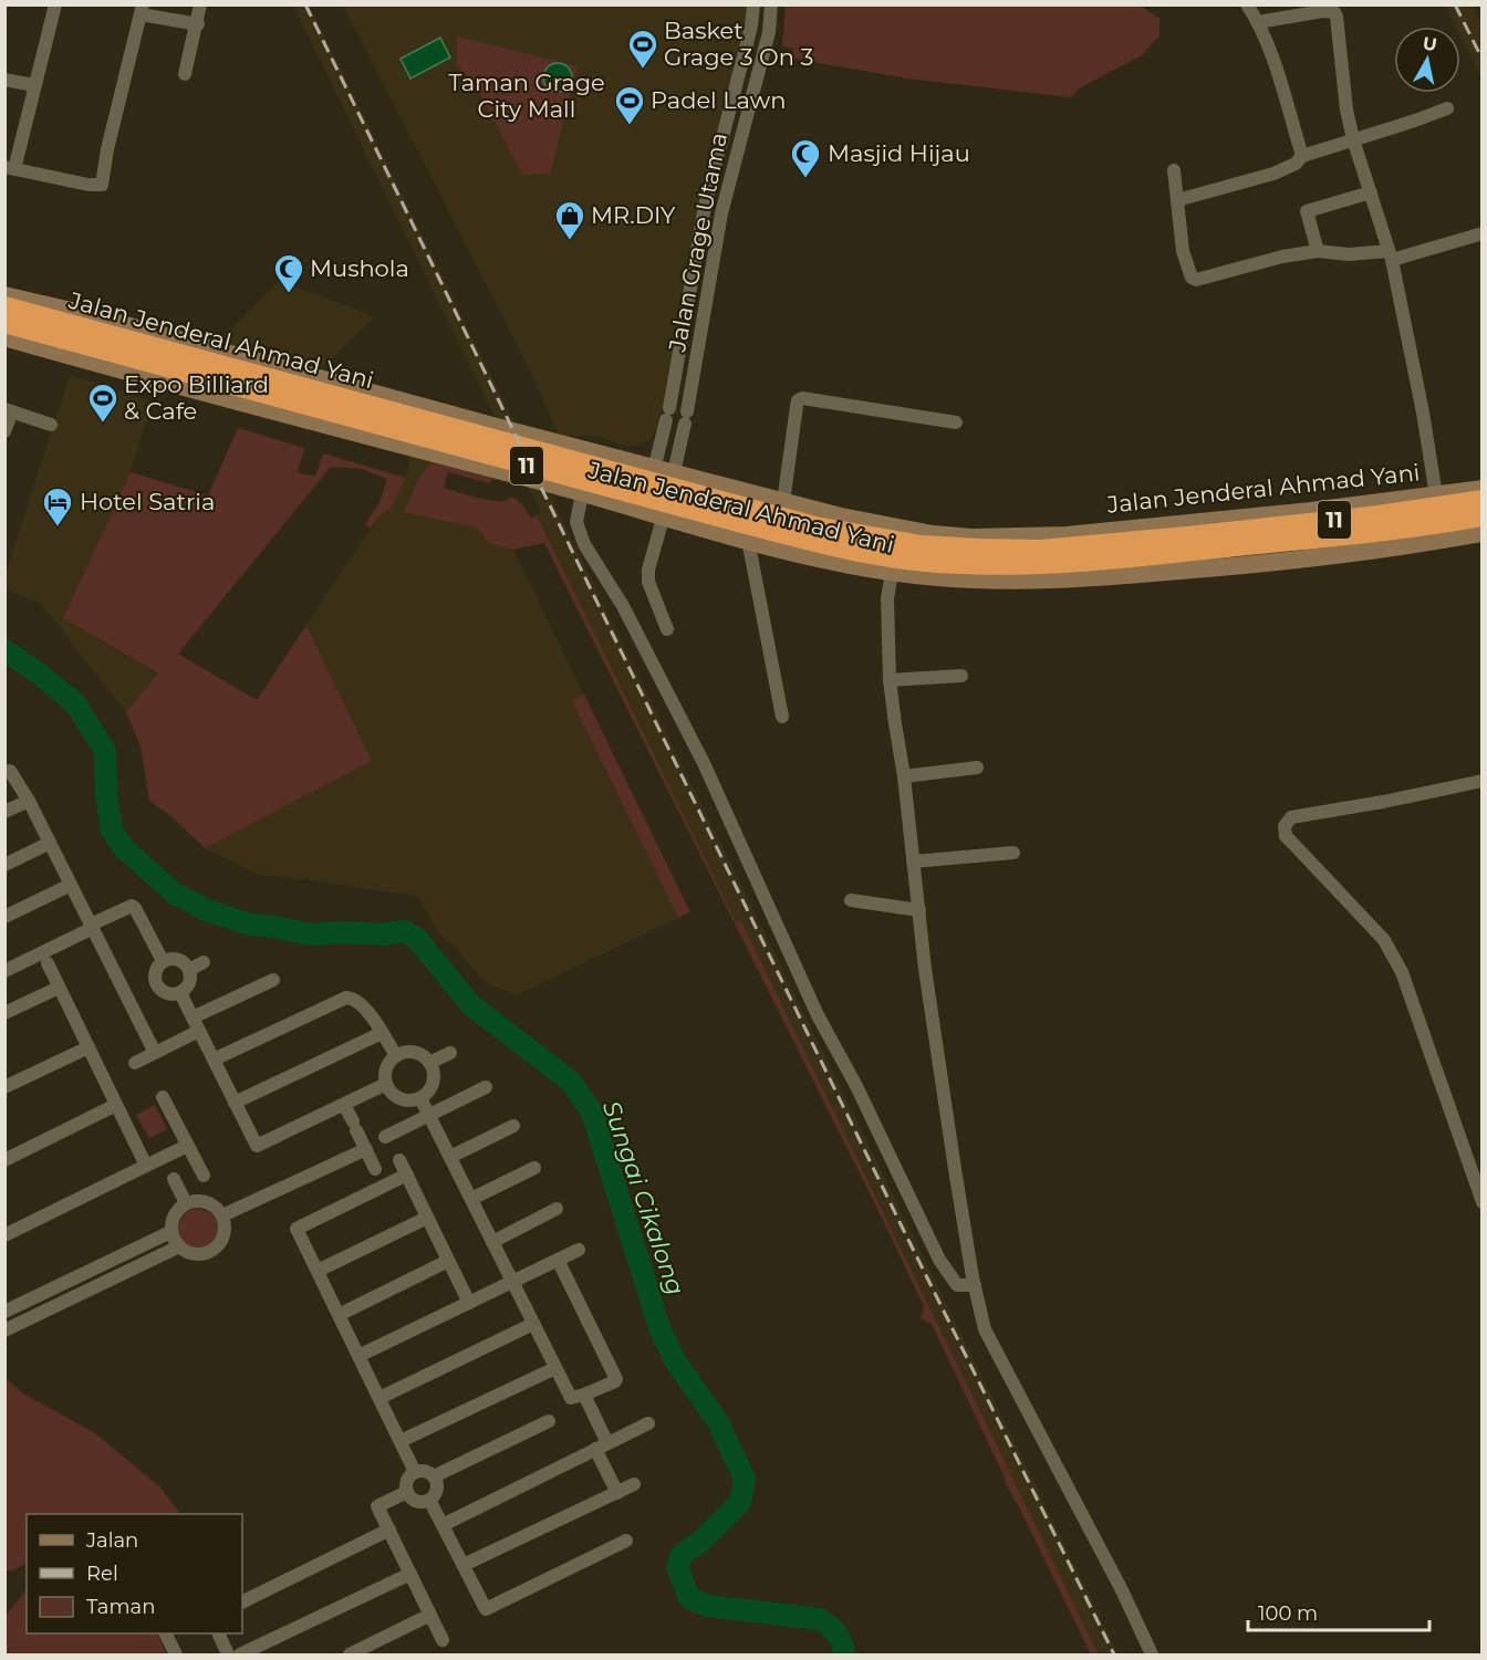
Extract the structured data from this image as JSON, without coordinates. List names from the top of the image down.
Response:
{
  "streets": {
    "highway": ["Jalan Jenderal Ahmad Yani", "11"],
    "street": ["Jalan Grage Utama"]
  },
  "crossings": [
    ["Jalan Grage Utama", "Jalan Jenderal Ahmad Yani"]
  ],
  "water": ["Sungai Cikalong"],
  "parks": ["Taman Grage City Mall"],
  "places": {
    "sports": ["Basket Grage 3 On 3", "Padel Lawn", "Expo Billiard & Cafe"],
    "mosque": ["Masjid Hijau", "Mushola"],
    "shop": ["MR.DIY"],
    "hotel": ["Hotel Satria"]
  },
  "legend": ["Jalan", "Rel", "Taman"],
  "scale_bar": "100 m",
  "north": "top"
}
